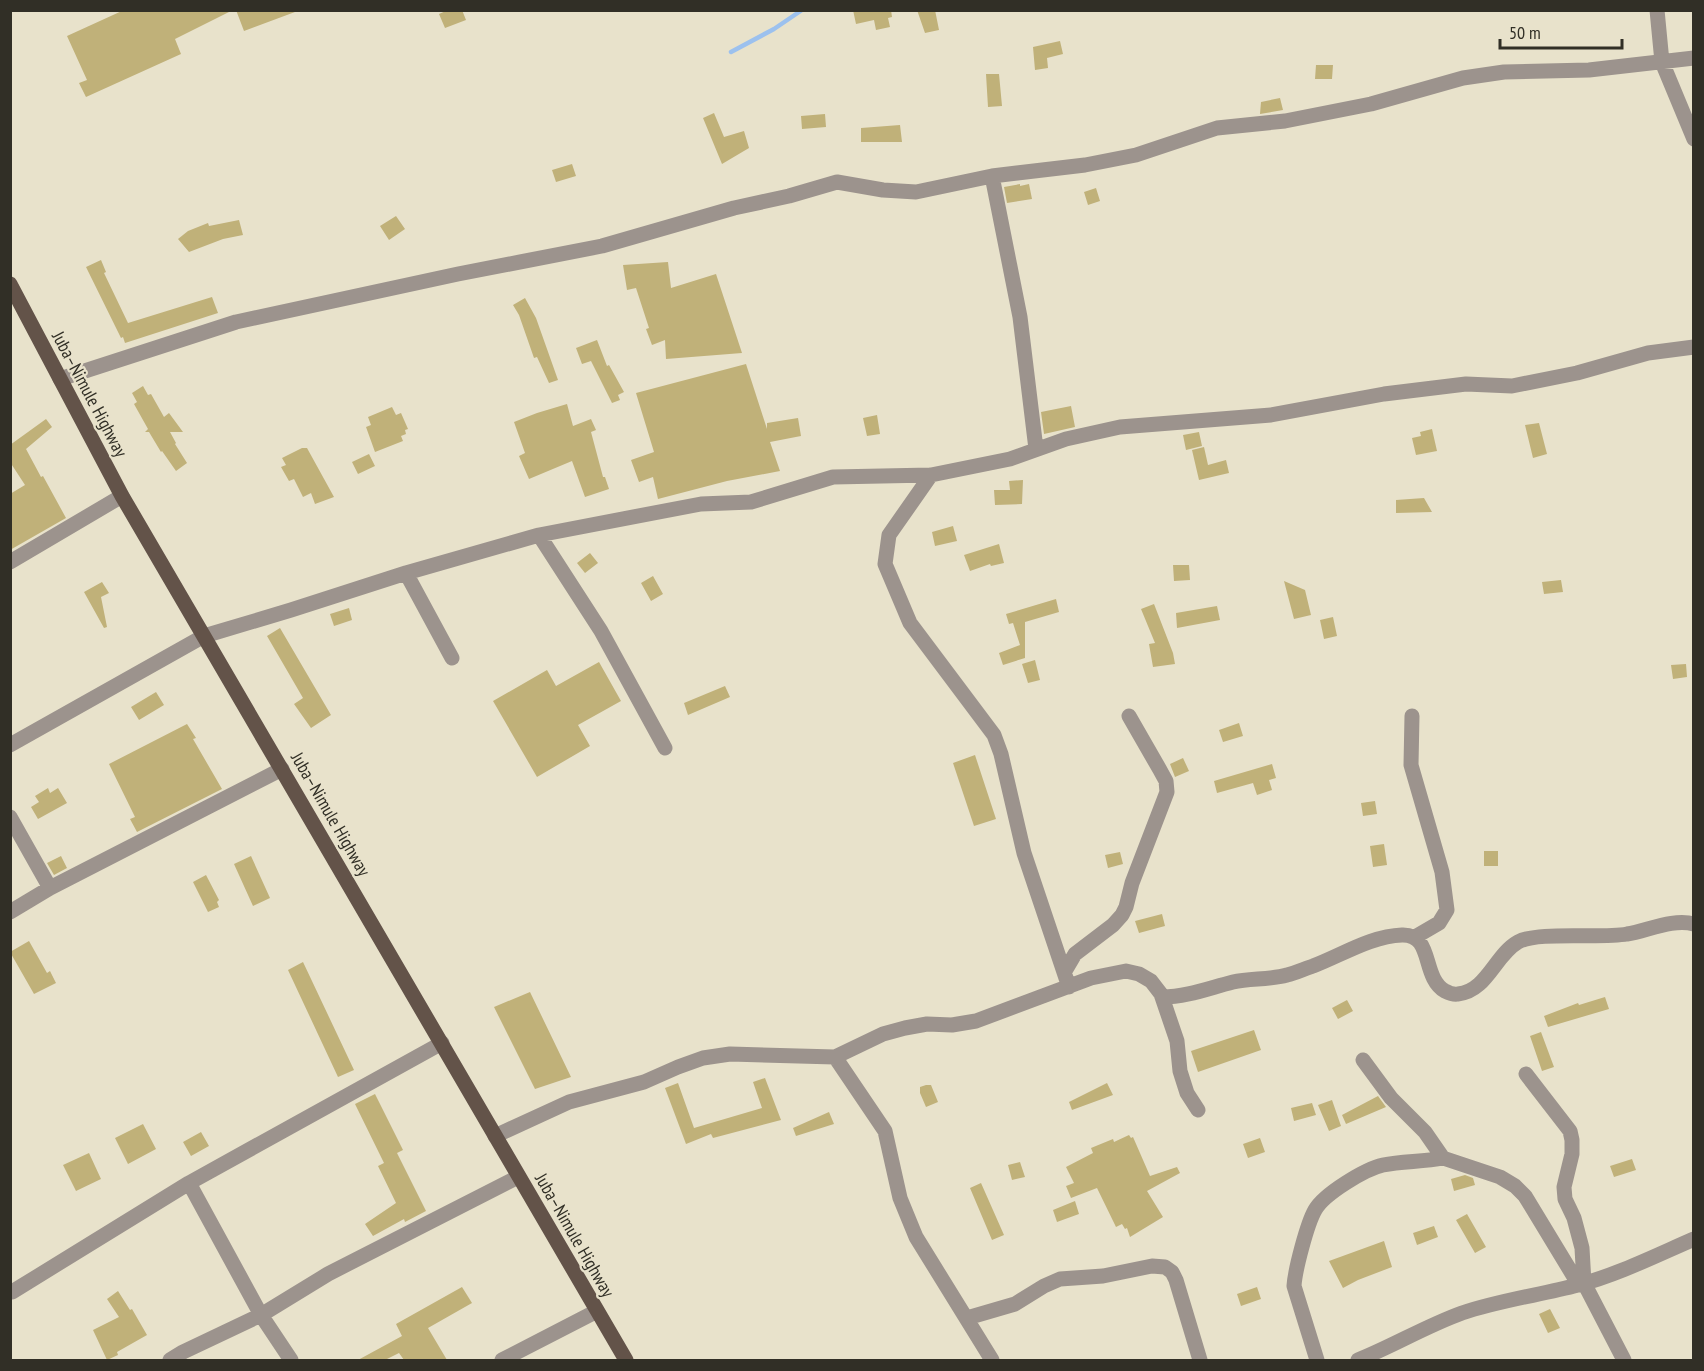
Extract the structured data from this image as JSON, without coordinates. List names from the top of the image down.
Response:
{
  "streets": {
    "main road": ["Juba–Nimule Highway"]
  },
  "scale_bar": "50 m"
}
